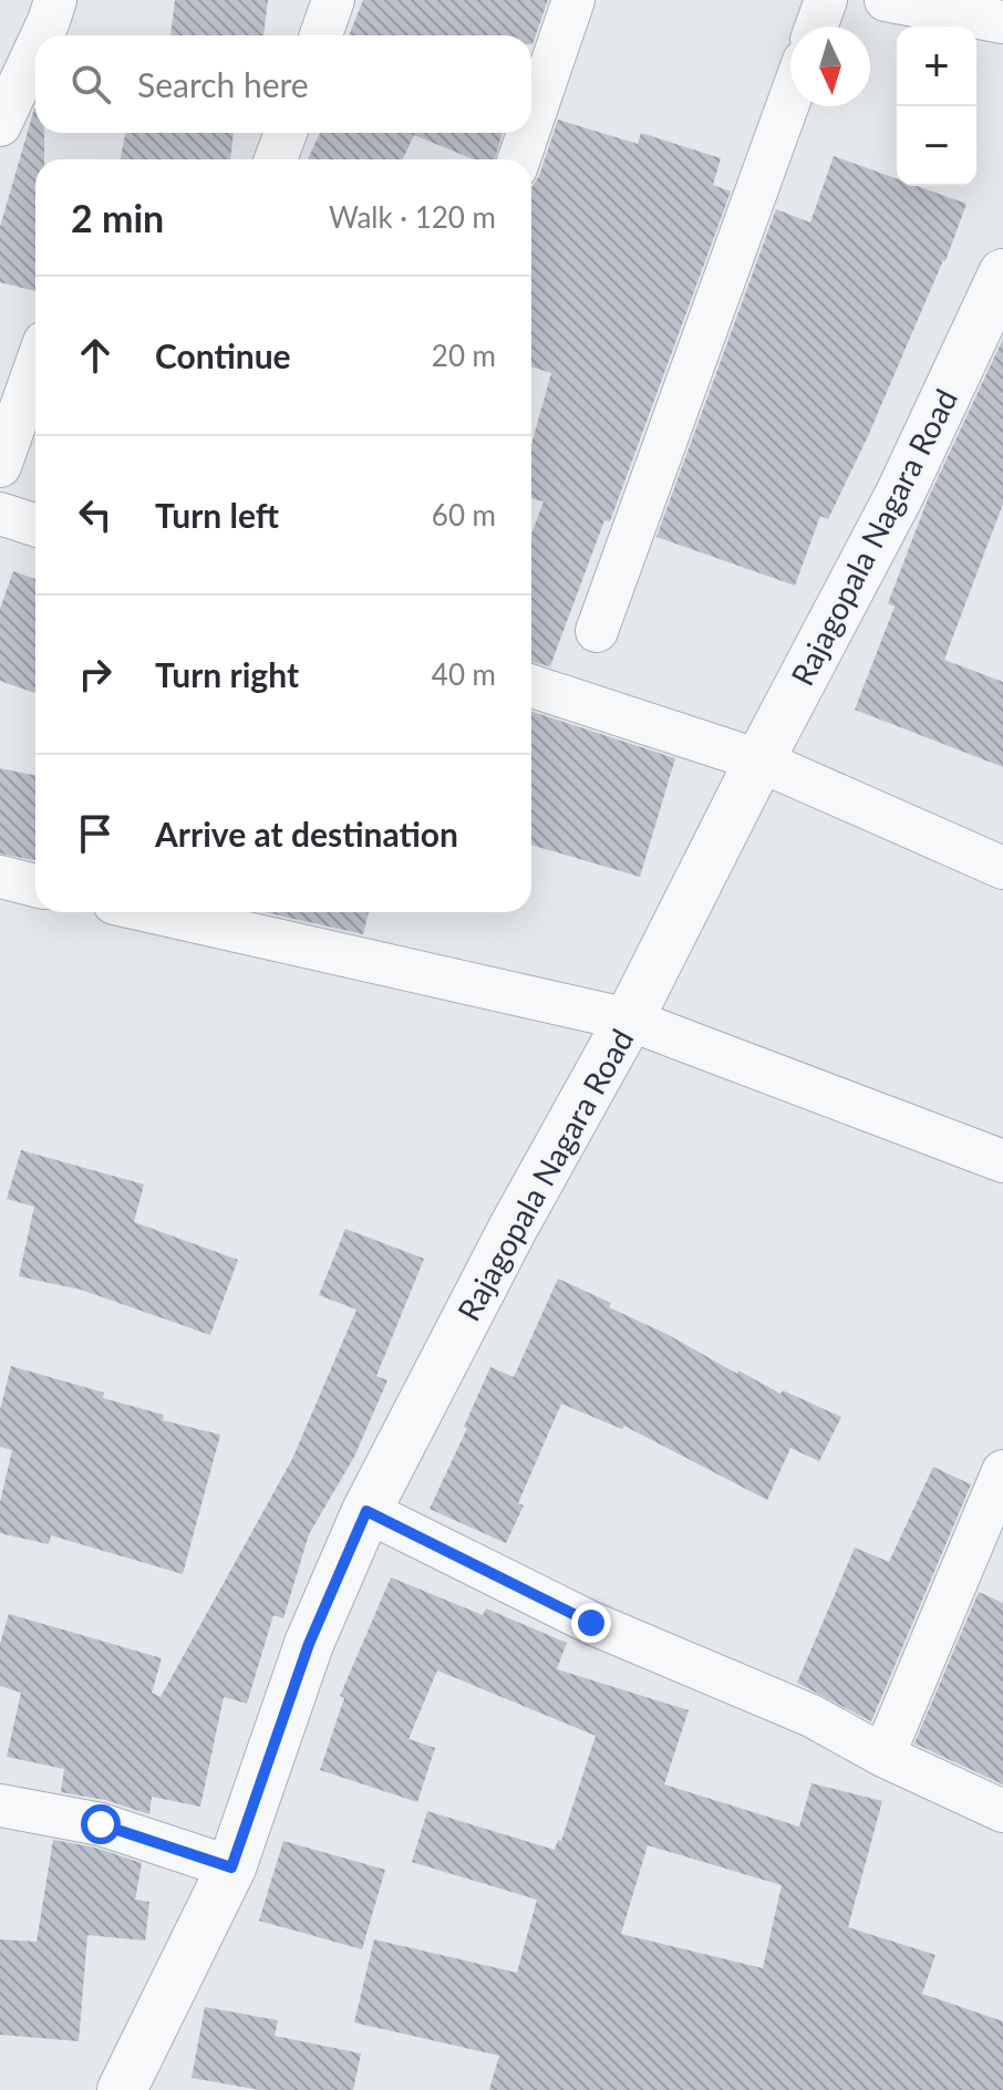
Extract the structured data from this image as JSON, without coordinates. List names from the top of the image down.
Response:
{
  "streets": {
    "street": ["Rajagopala Nagara Road"]
  },
  "north": "bottom",
  "page": {
    "map_buttons": ["+", "−"],
    "search": "Search here",
    "heading": ["2 min", "Walk · 120 m"],
    "list": [
      ["Continue", "20 m"],
      ["Turn left", "60 m"],
      ["Turn right", "40 m"],
      "Arrive at destination"
    ]
  }
}
